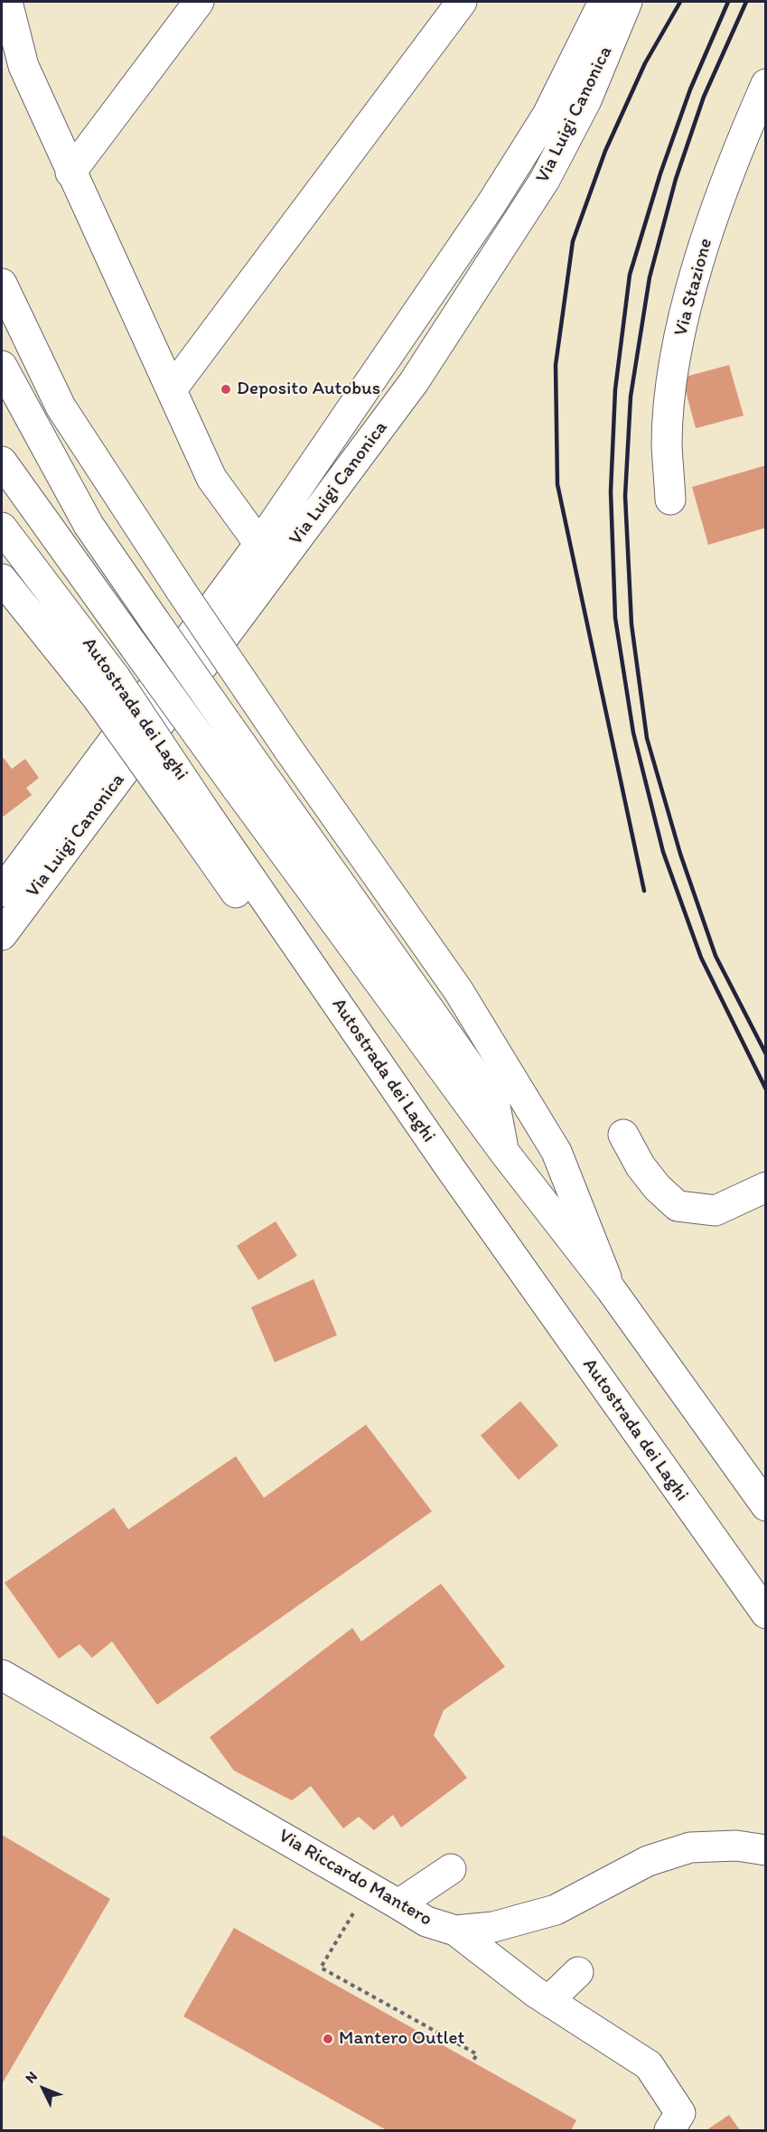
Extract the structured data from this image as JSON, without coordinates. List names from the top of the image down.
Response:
{
  "streets": {
    "main road": [
      "Via Luigi Canonica",
      "Via Stazione",
      "Autostrada dei Laghi",
      "Via Riccardo Mantero"
    ]
  },
  "places": ["Deposito Autobus", "Mantero Outlet"],
  "north": "top left"
}
